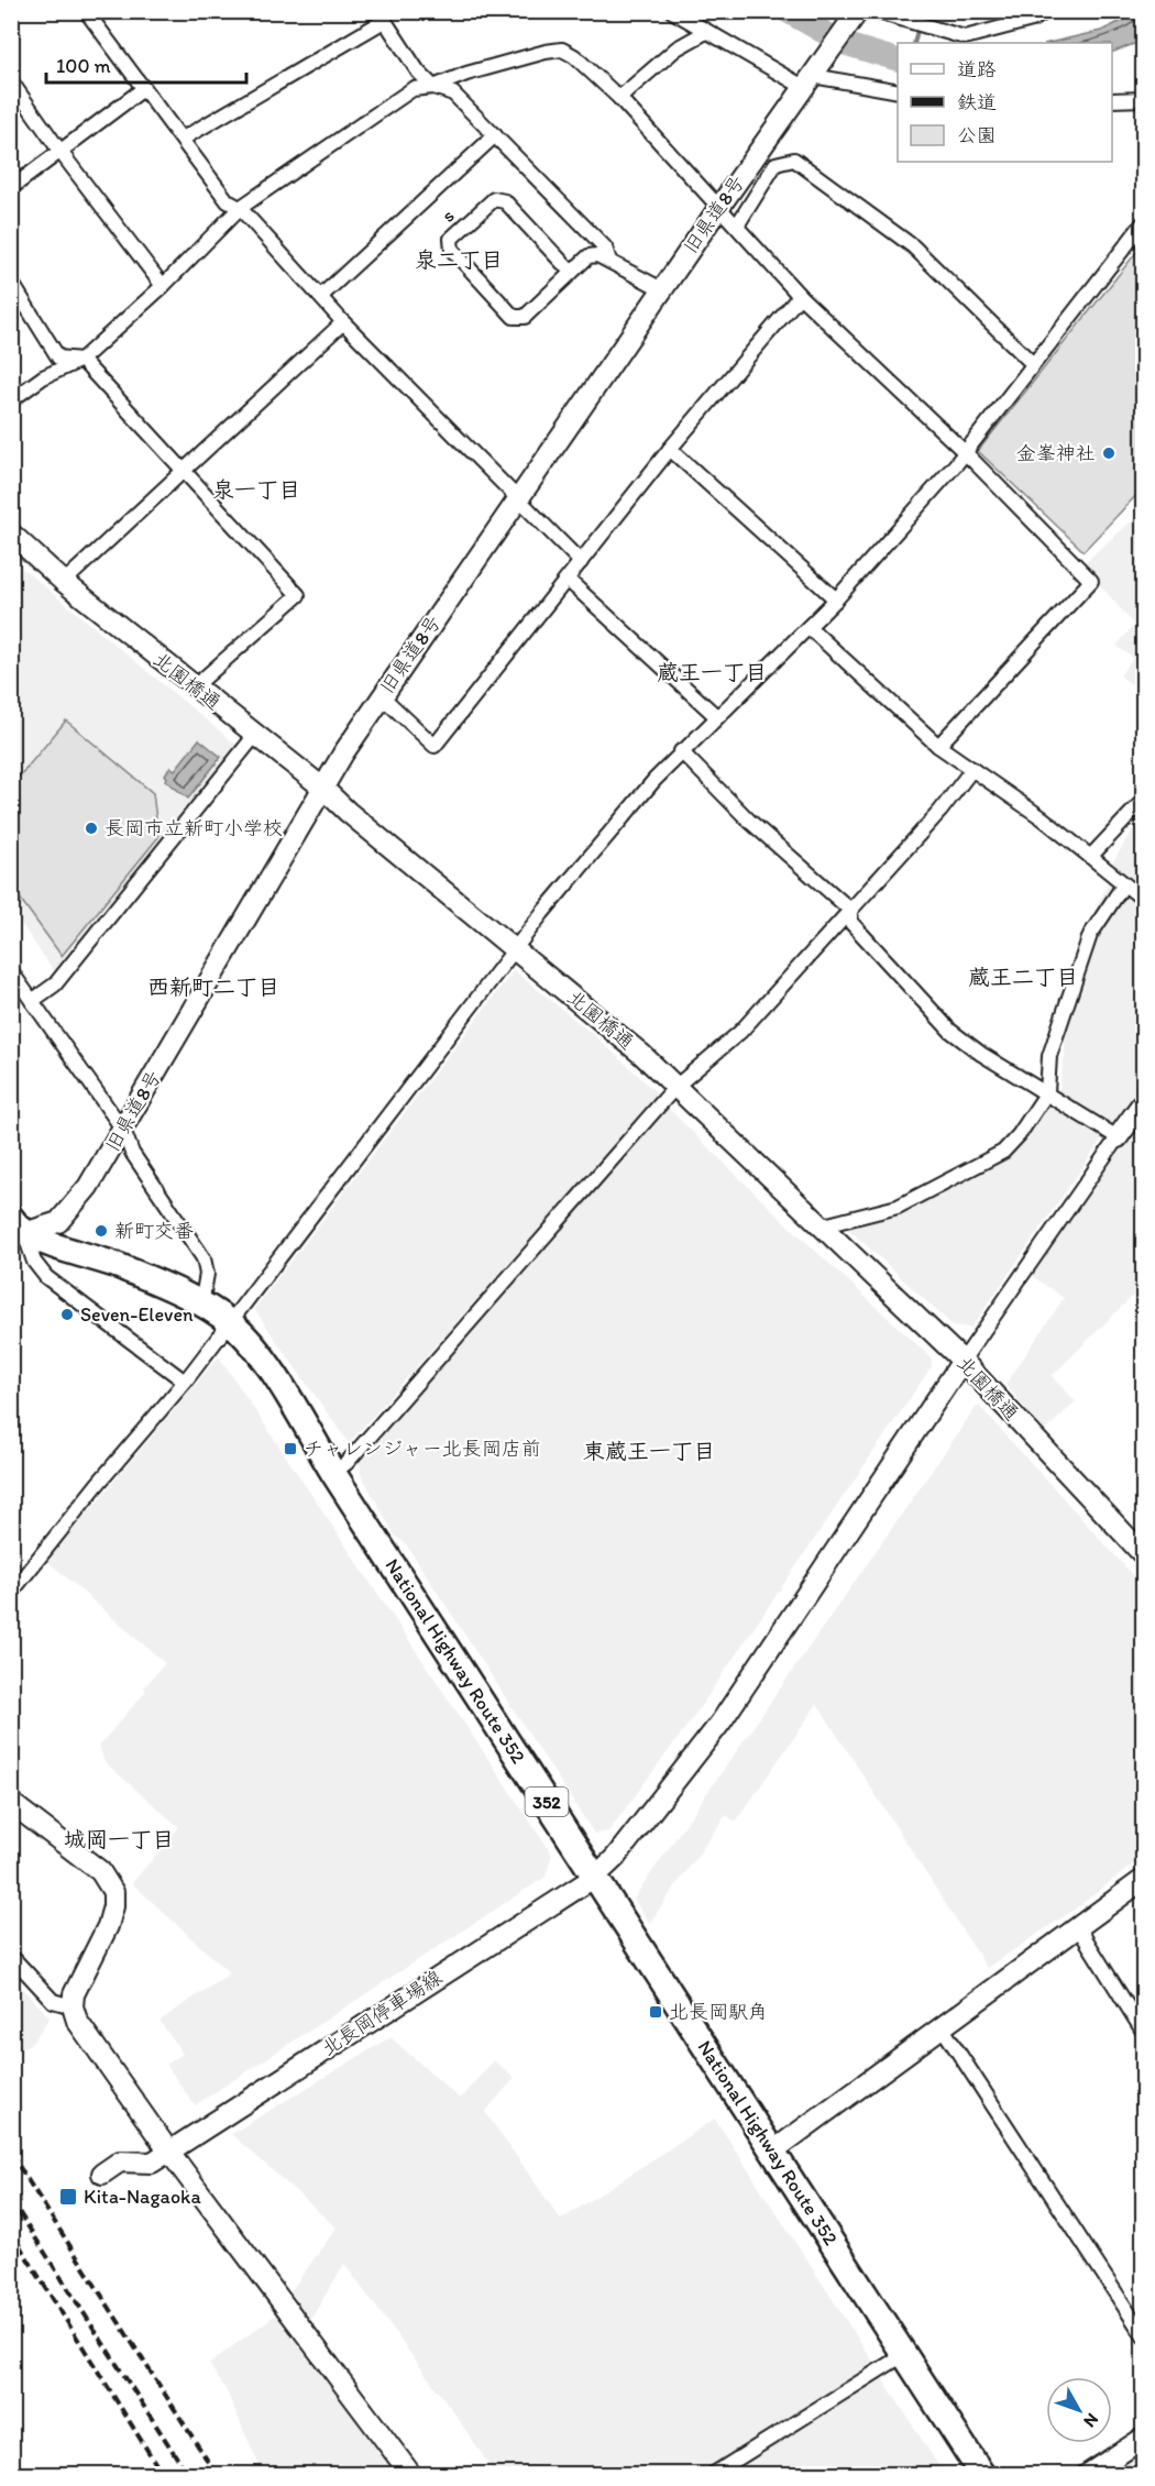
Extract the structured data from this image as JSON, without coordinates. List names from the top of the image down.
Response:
{
  "streets": {
    "highway": ["National Highway Route 352", "352"],
    "street": [
      "旧県道8号",
      "s",
      "北園橋通",
      "北長岡停車場線"
    ]
  },
  "crossings": [
    ["旧県道8号", "北園橋通"],
    ["旧県道8号", "National Highway Route 352"],
    ["北園橋通", "北長岡停車場線"],
    ["National Highway Route 352", "北長岡停車場線"]
  ],
  "districts": [
    "泉二丁目",
    "泉一丁目",
    "蔵王一丁目",
    "蔵王二丁目",
    "西新町二丁目",
    "東蔵王一丁目",
    "城岡一丁目"
  ],
  "places": {
    "other": [
      "金峯神社",
      "長岡市立新町小学校",
      "新町交番",
      "Seven-Eleven"
    ],
    "transit": ["チャレンジャー北長岡店前", "北長岡駅角", "Kita-Nagaoka"]
  },
  "legend": ["道路", "鉄道", "公園"],
  "scale_bar": "100 m",
  "north": "bottom right"
}
